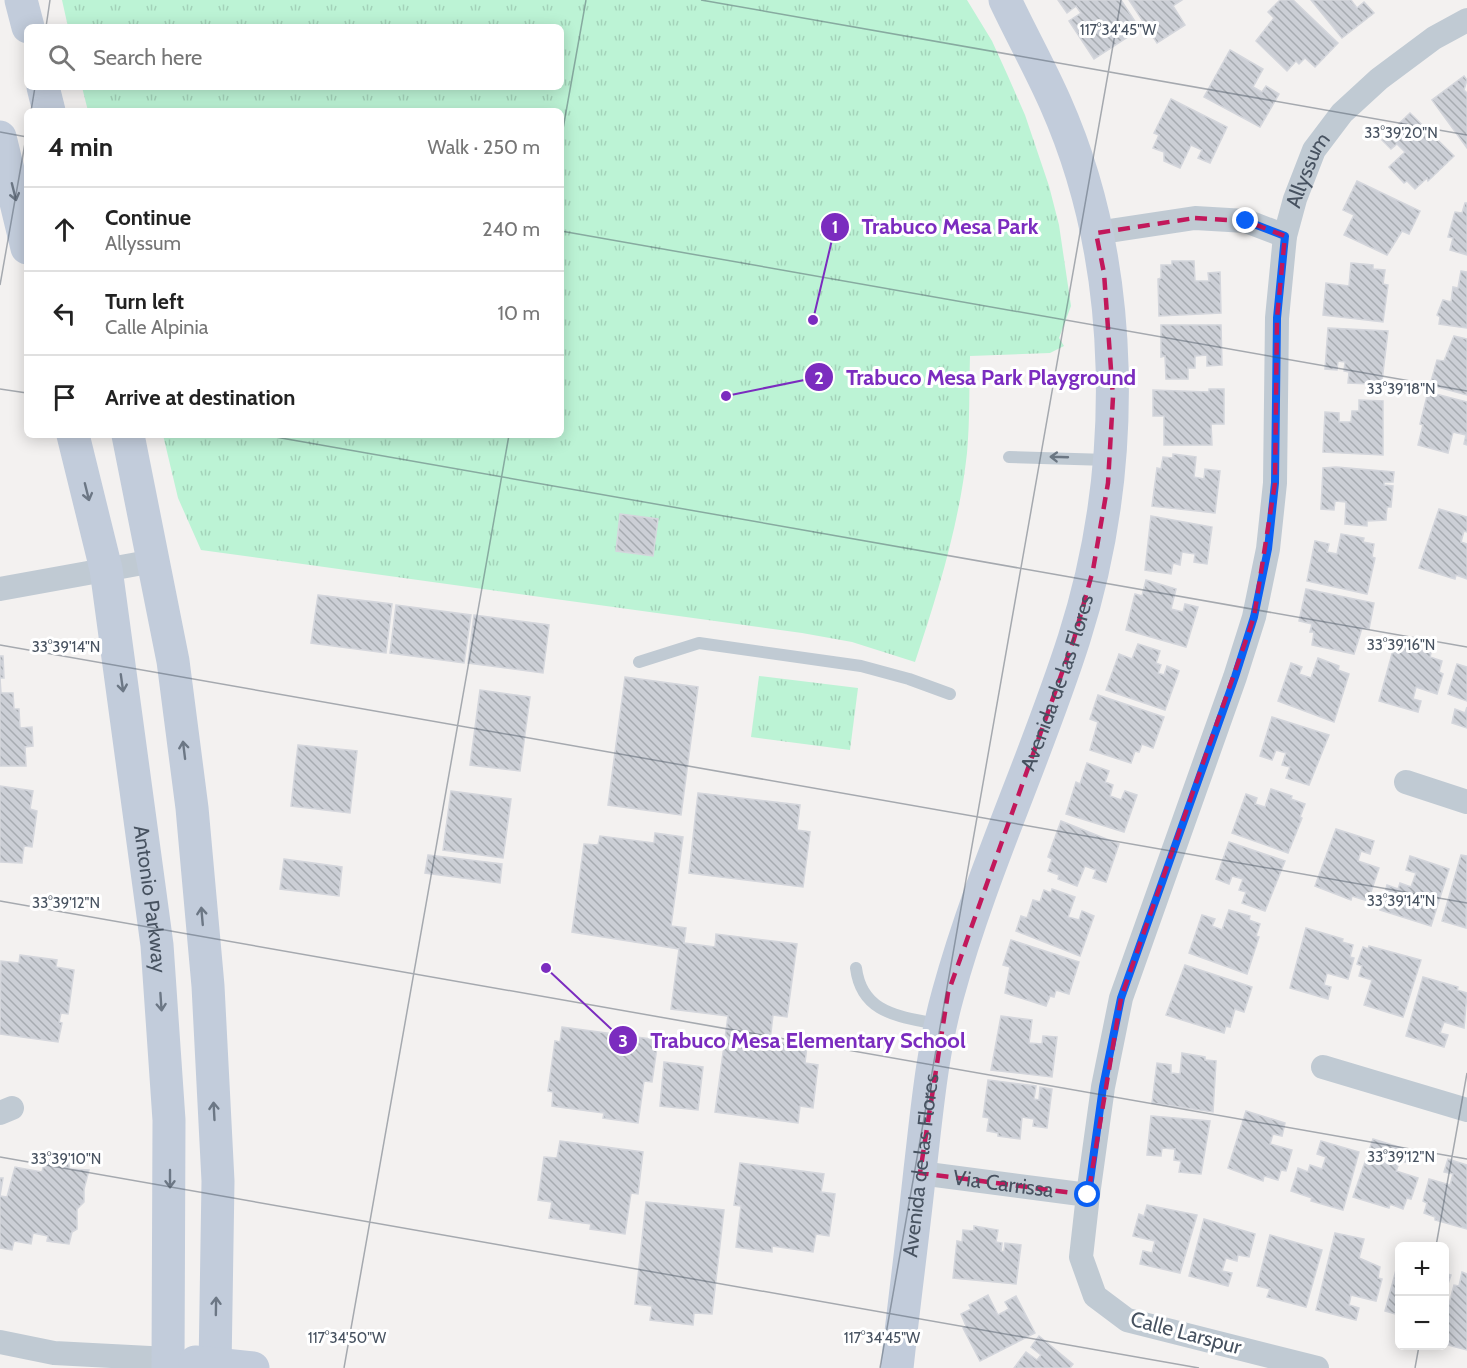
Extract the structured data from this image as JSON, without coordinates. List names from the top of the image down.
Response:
{
  "streets": {
    "main road": ["Avenida de las Flores", "Antonio Parkway"],
    "street": ["Allyssum", "Via Carrissa", "Calle Larspur"]
  },
  "crossings": [
    ["Allyssum", "Via Carrissa"],
    ["Allyssum", "Calle Larspur"],
    ["Avenida de las Flores", "Via Carrissa"]
  ],
  "places": ["Trabuco Mesa Park", "Trabuco Mesa Park Playground", "Trabuco Mesa Elementary School"],
  "page": {
    "search": "Search here",
    "heading": ["4 min", "Walk · 250 m"],
    "list": [
      ["Continue", "Allyssum", "240 m"],
      ["Turn left", "Calle Alpinia", "10 m"],
      "Arrive at destination"
    ],
    "map_buttons": ["+", "−"]
  },
  "coordinates": [
    "117°34'45\"W",
    "33°39'20\"N",
    "33°39'18\"N",
    "33°39'16\"N",
    "33°39'14\"N",
    "33°39'12\"N",
    "33°39'10\"N",
    "117°34'50\"W"
  ]
}
